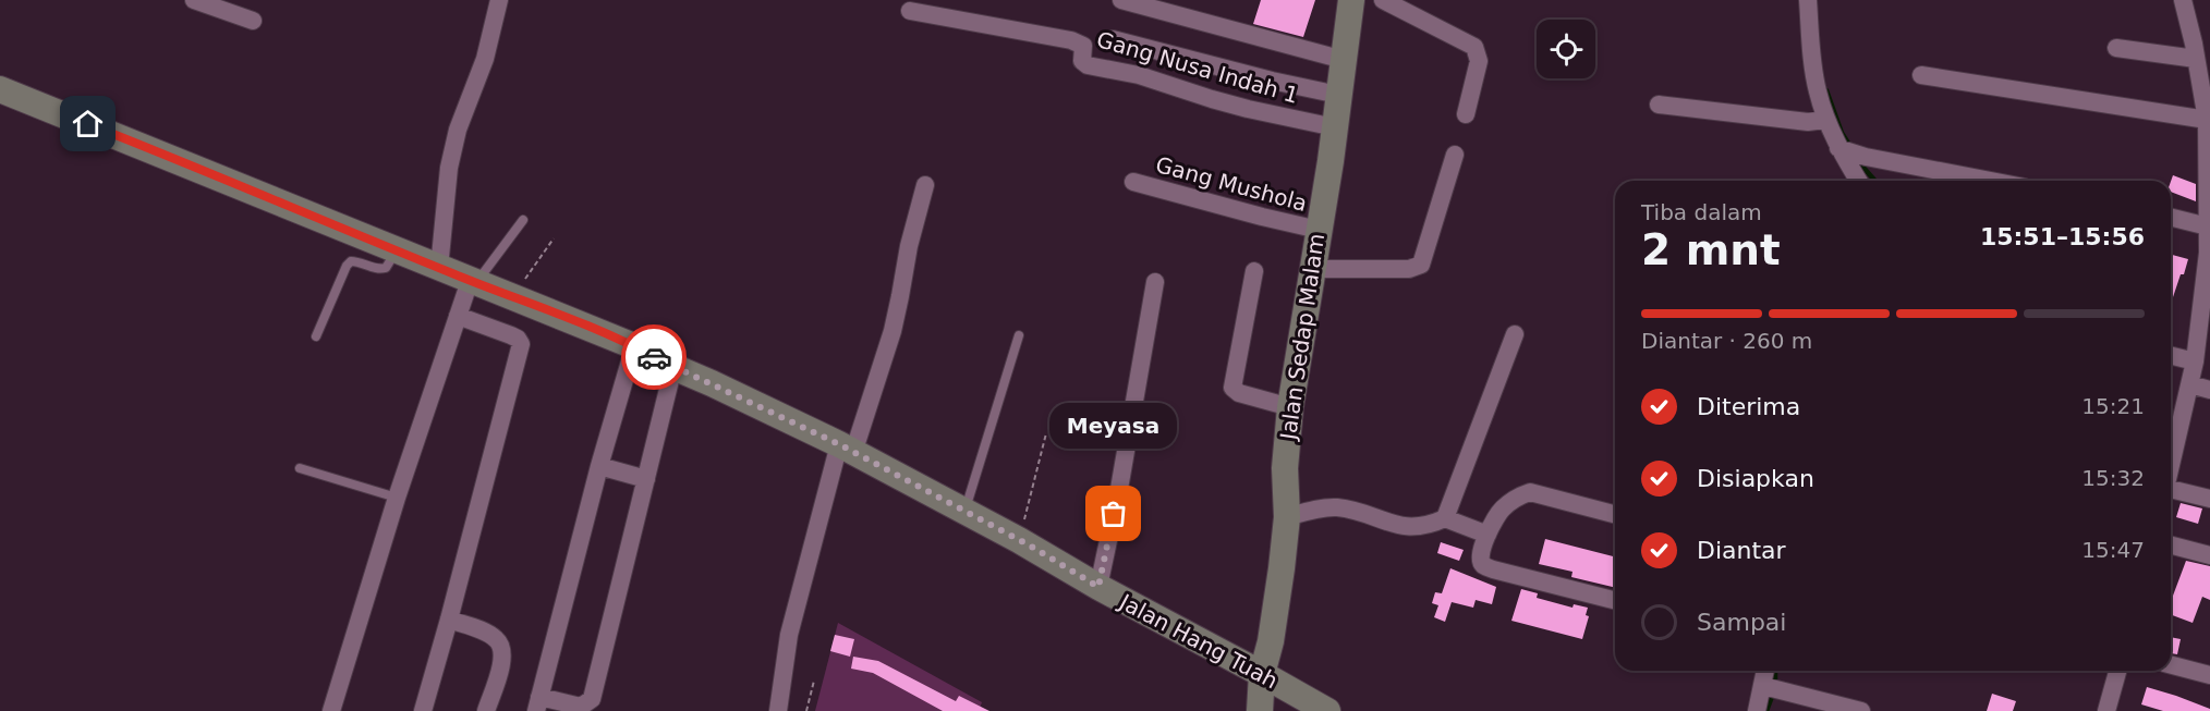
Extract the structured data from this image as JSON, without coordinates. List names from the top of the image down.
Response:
{
  "streets": {
    "main road": ["Jalan Sedap Malam", "Jalan Hang Tuah"],
    "street": ["Gang Nusa Indah 1", "Gang Mushola"]
  },
  "crossings": [
    ["Gang Nusa Indah 1", "Jalan Sedap Malam"],
    ["Gang Mushola", "Jalan Sedap Malam"],
    ["Jalan Sedap Malam", "Jalan Hang Tuah"]
  ],
  "places": ["Meyasa"],
  "page": {
    "heading": ["2 mnt", "Tiba dalam", "15:51–15:56"],
    "bar": "Diantar · 260 m",
    "list": [
      ["Diterima", "15:21"],
      ["Disiapkan", "15:32"],
      ["Diantar", "15:47"],
      "Sampai"
    ],
    "bubble": "Meyasa"
  }
}
